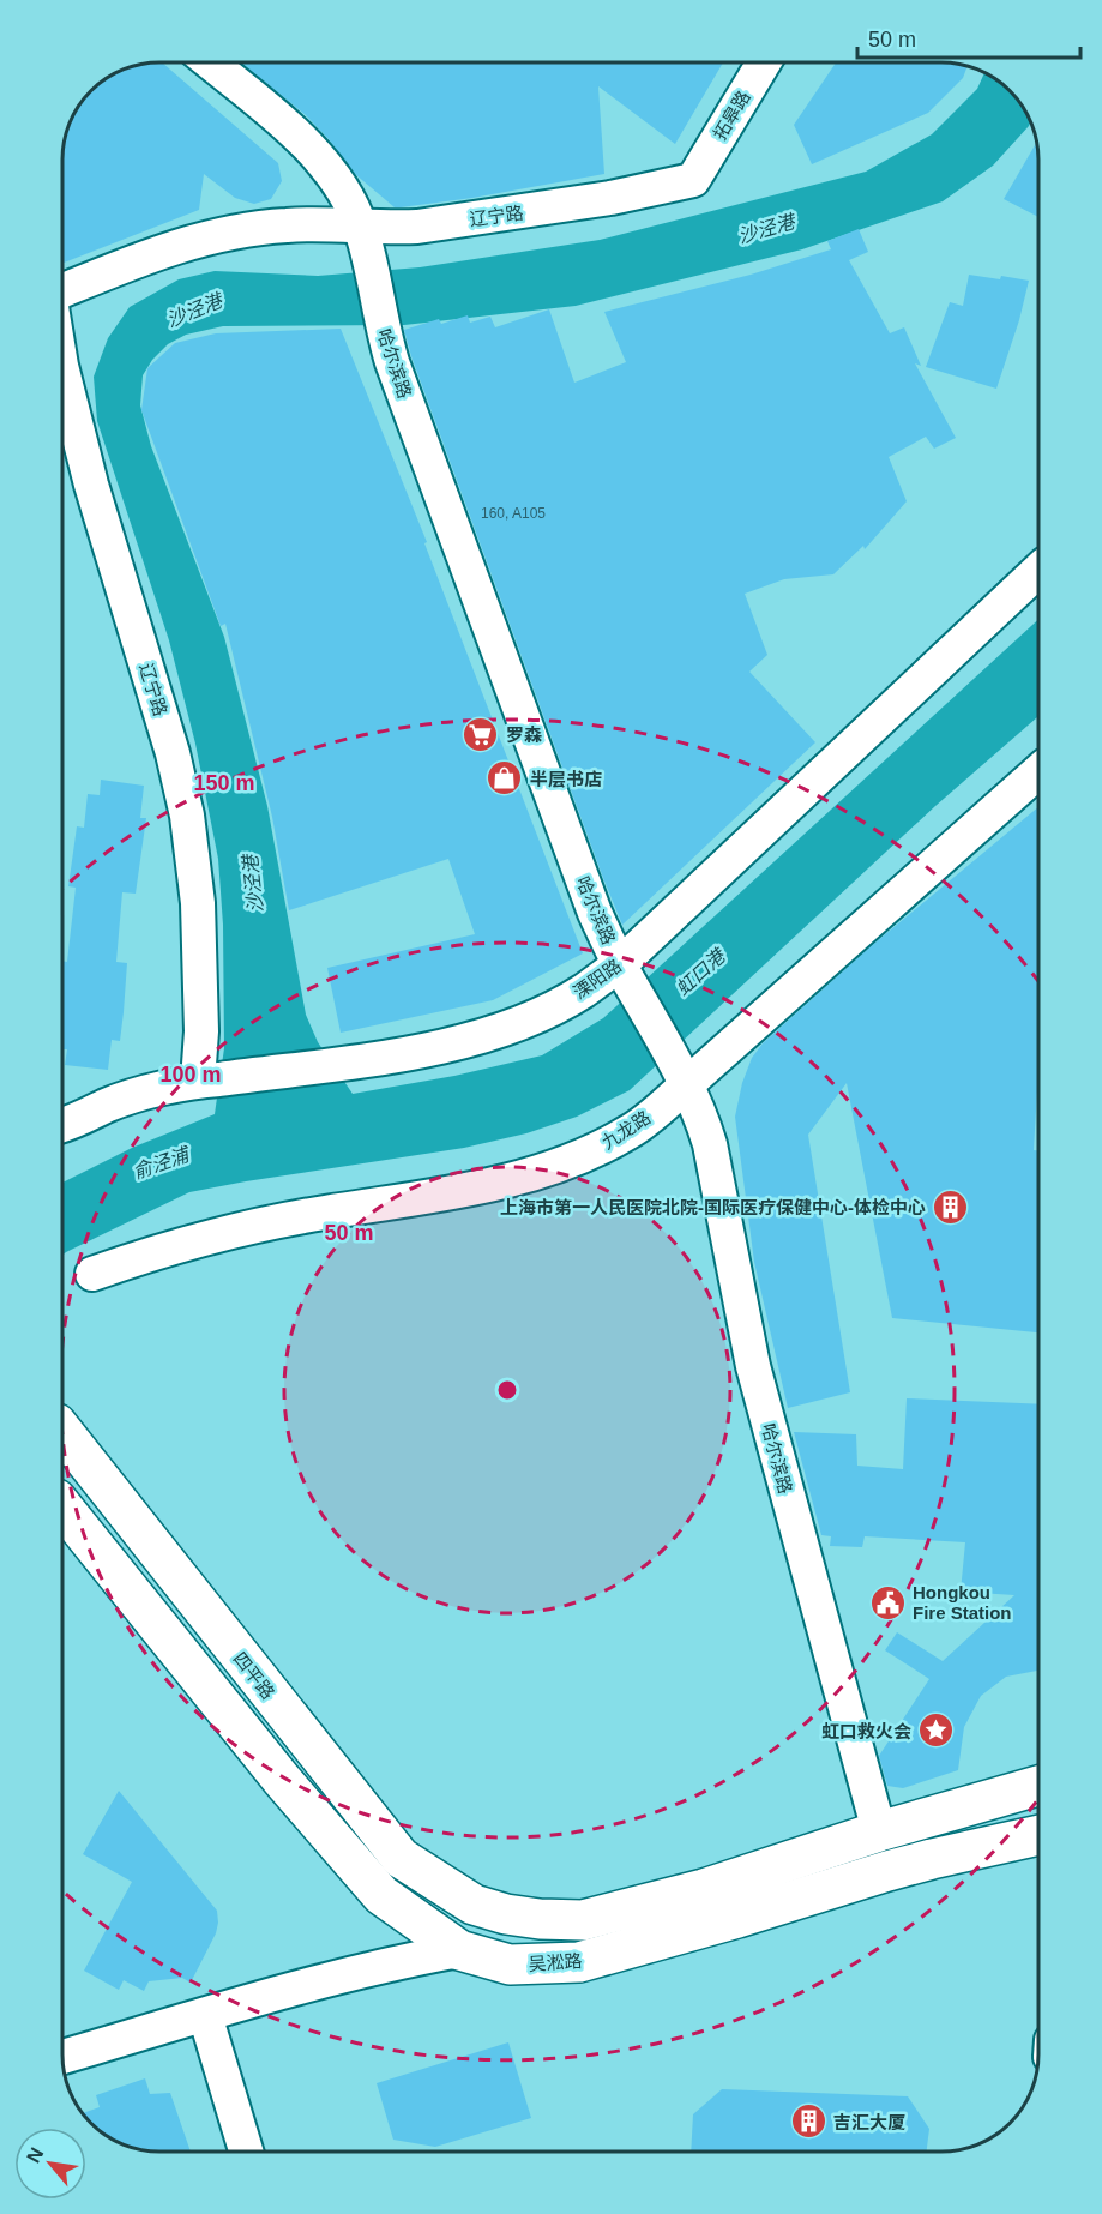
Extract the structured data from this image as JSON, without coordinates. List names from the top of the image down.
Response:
{
  "streets": {
    "main road": ["四平路", "吴淞路"],
    "street": [
      "拓皋路",
      "辽宁路",
      "哈尔滨路",
      "溧阳路",
      "九龙路"
    ]
  },
  "crossings": [
    ["拓皋路", "辽宁路"],
    ["辽宁路", "哈尔滨路"],
    ["辽宁路", "溧阳路"],
    ["哈尔滨路", "溧阳路"],
    ["哈尔滨路", "九龙路"],
    ["哈尔滨路", "四平路"]
  ],
  "water": ["沙泾港", "虹口港", "俞泾浦"],
  "places": {
    "supermarket": ["罗森"],
    "shop": ["半层书店"],
    "building": ["上海市第一人民医院北院-国际医疗保健中心-体检中心", "吉汇大厦"],
    "public building": ["Hongkou Fire Station"],
    "place": ["虹口救火会"]
  },
  "house_numbers": ["160, A105"],
  "scale_bar": "50 m",
  "north": "top left",
  "rings": ["150 m", "100 m", "50 m"]
}
